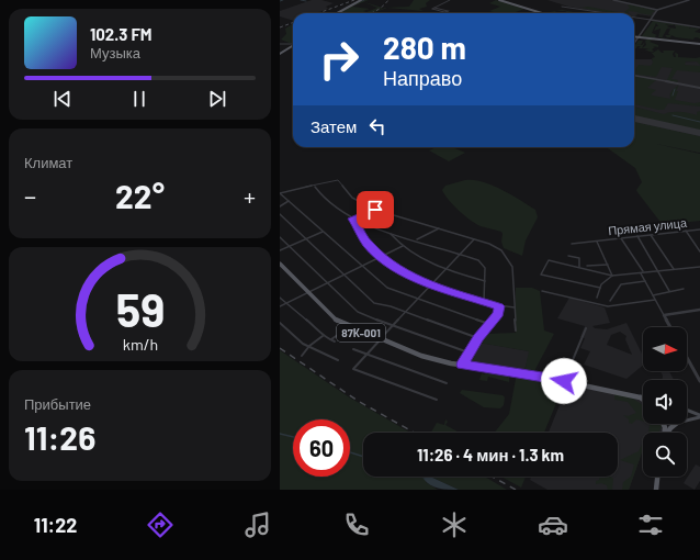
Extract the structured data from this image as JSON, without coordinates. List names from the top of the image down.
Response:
{
  "streets": {
    "main road": ["87К-001"],
    "street": ["Прямая улица"]
  },
  "north": "right",
  "page": {
    "turn": ["280 m", "Направо"],
    "song": ["102.3 FM", "Музыка"],
    "then": "Затем",
    "tile": [
      "Климат",
      ["Прибытие", "11:26"]
    ],
    "heat": ["−", "22°", "+"],
    "limit": "60",
    "trip": "11:26 · 4 мин · 1.3 km",
    "tabs": "11:22",
    "gauge": ["59", "km/h"]
  }
}
